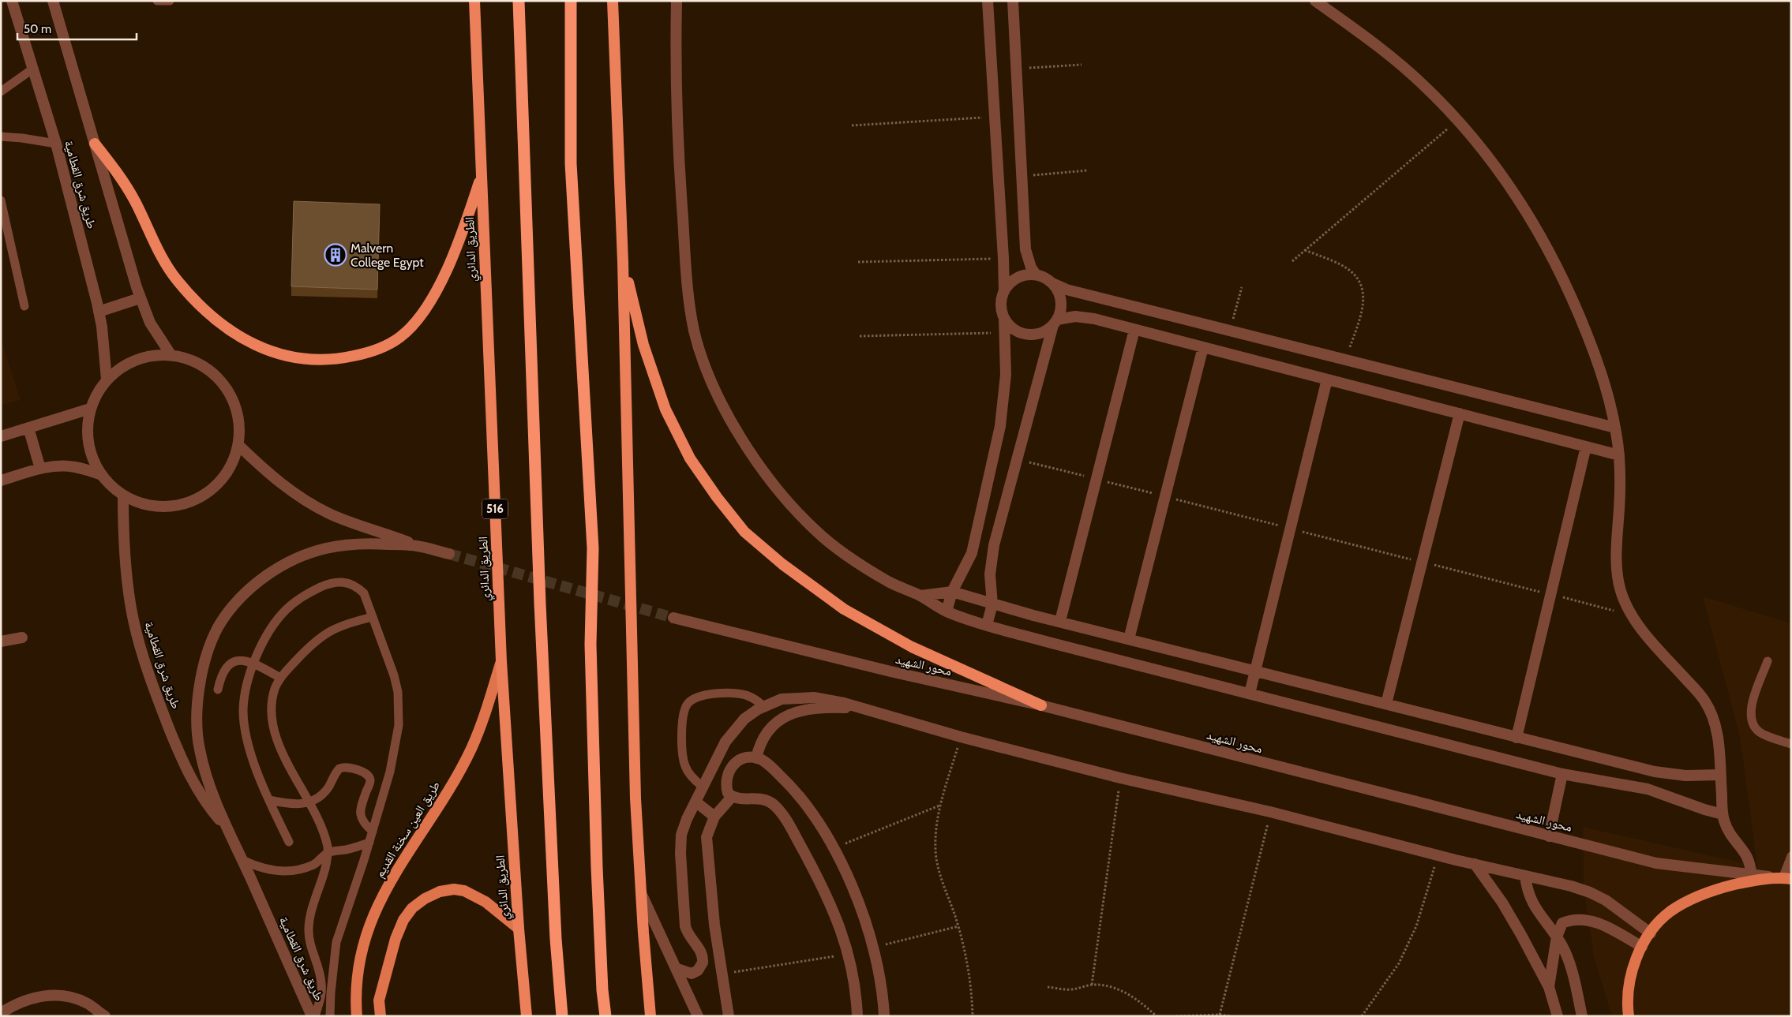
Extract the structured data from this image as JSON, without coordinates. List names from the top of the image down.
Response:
{
  "streets": {
    "highway": ["الطريق الدائري", "516"],
    "main road": ["طريق العين سخنة القديم"],
    "street": ["طريق شرق القطامية", "محور الشهيد"]
  },
  "crossings": [
    ["الطريق الدائري", "طريق العين سخنة القديم"]
  ],
  "places": {
    "building": ["Malvern College Egypt"]
  },
  "scale_bar": "50 m"
}
